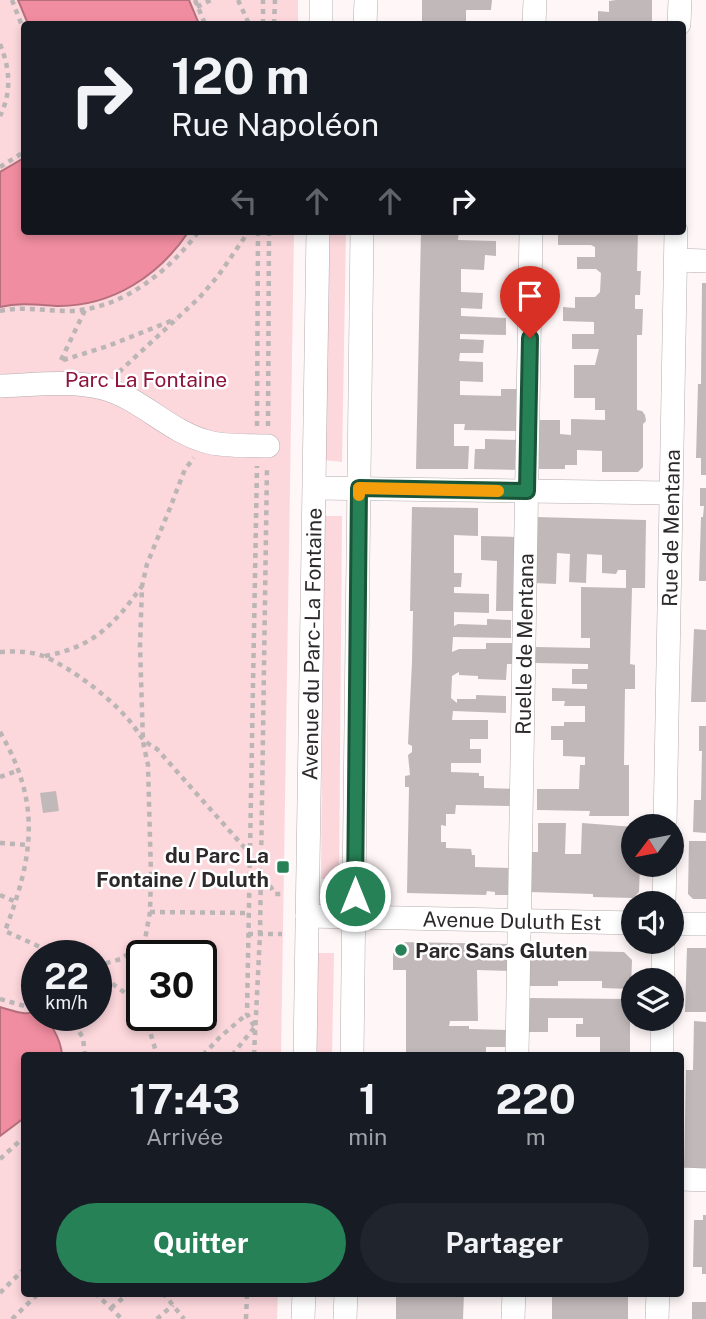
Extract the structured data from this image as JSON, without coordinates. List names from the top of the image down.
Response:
{
  "streets": {
    "street": [
      "Rue de Mentana",
      "Avenue du Parc-La Fontaine",
      "Ruelle de Mentana",
      "Avenue Duluth Est"
    ]
  },
  "crossings": [
    ["Avenue du Parc-La Fontaine", "Avenue Duluth Est"],
    ["Ruelle de Mentana", "Avenue Duluth Est"]
  ],
  "parks": ["Parc La Fontaine"],
  "places": {
    "transit": ["du Parc La Fontaine / Duluth"],
    "other": ["Parc Sans Gluten"]
  },
  "north": "bottom left",
  "page": {
    "turn": ["120 m", "Rue Napoléon"],
    "speed": "22 km/h",
    "limit": "30",
    "eta": [
      "17:43",
      "Arrivée",
      "1",
      "min",
      "220",
      "m"
    ],
    "buttons": ["Quitter", "Partager"]
  }
}
